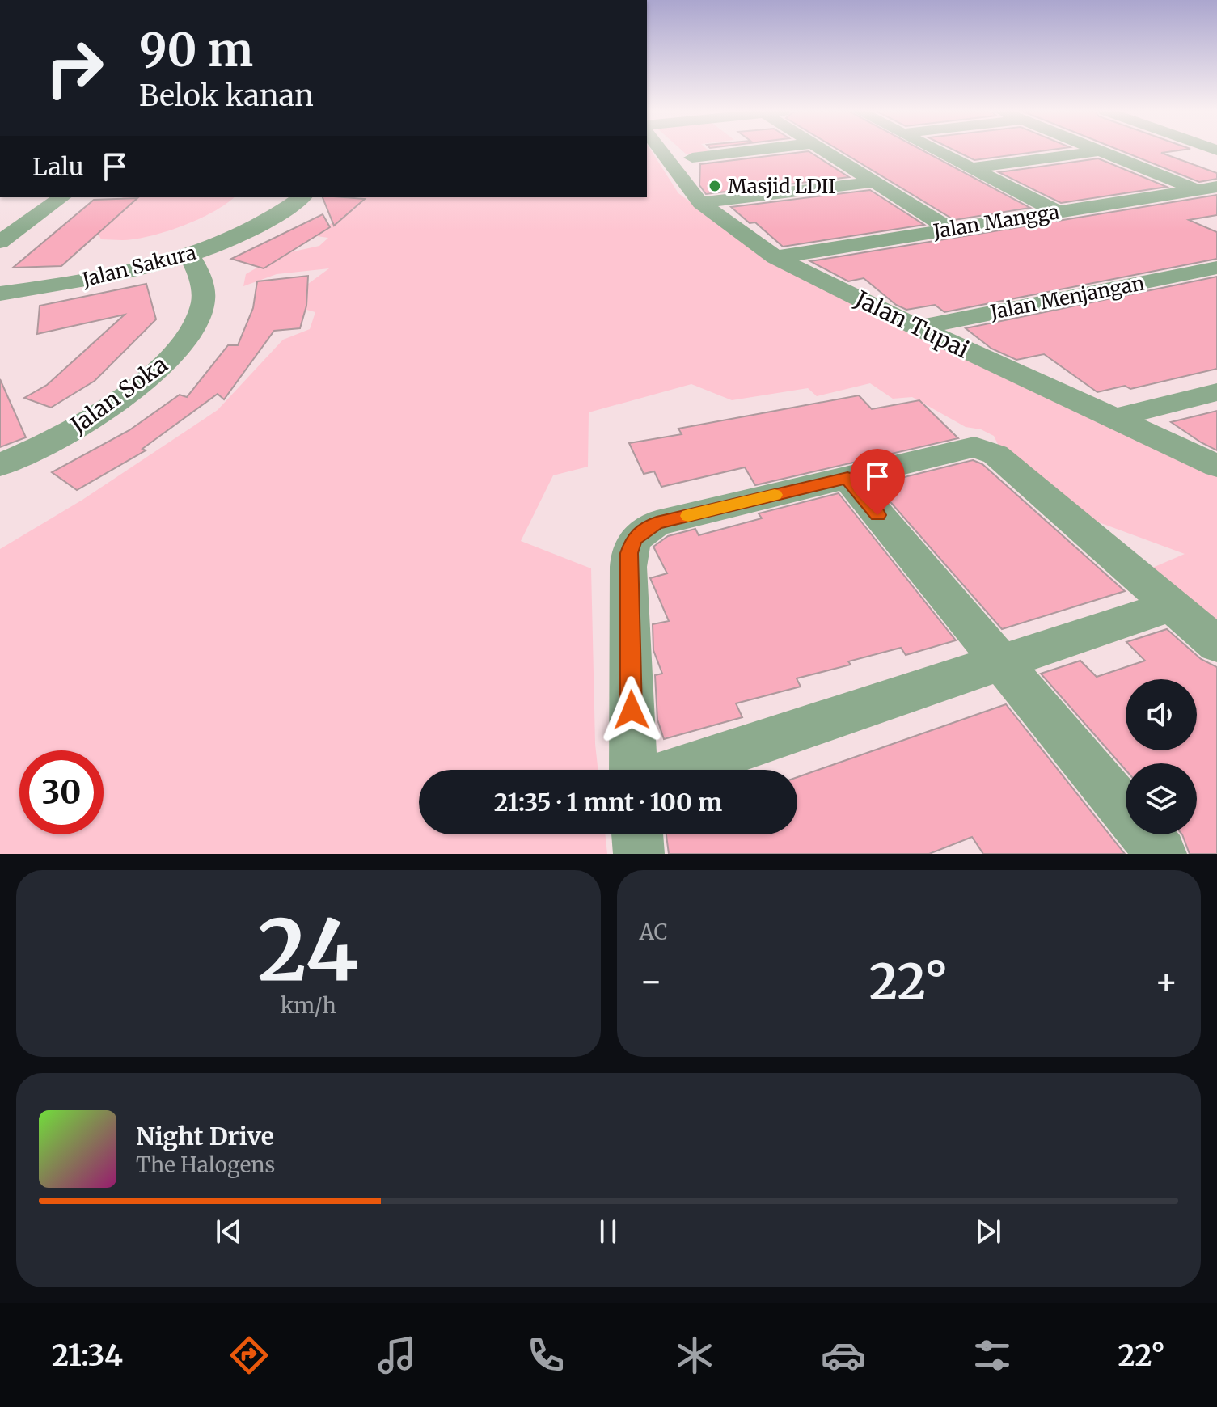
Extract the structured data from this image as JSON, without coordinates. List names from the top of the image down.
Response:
{
  "streets": {
    "street": [
      "Jalan Mangga",
      "Jalan Sakura",
      "Jalan Menjangan",
      "Jalan Tupai",
      "Jalan Soka"
    ]
  },
  "crossings": [
    ["Jalan Mangga", "Jalan Tupai"],
    ["Jalan Sakura", "Jalan Soka"],
    ["Jalan Menjangan", "Jalan Tupai"]
  ],
  "places": ["Masjid LDII"],
  "page": {
    "turn": ["90 m", "Belok kanan"],
    "then": "Lalu",
    "limit": "30",
    "trip": "21:35 · 1 mnt · 100 m",
    "tile": [
      ["24", "km/h"],
      "AC"
    ],
    "heat": ["−", "22°", "+"],
    "song": ["Night Drive", "The Halogens"],
    "tabs": ["21:34", "22°"]
  }
}
